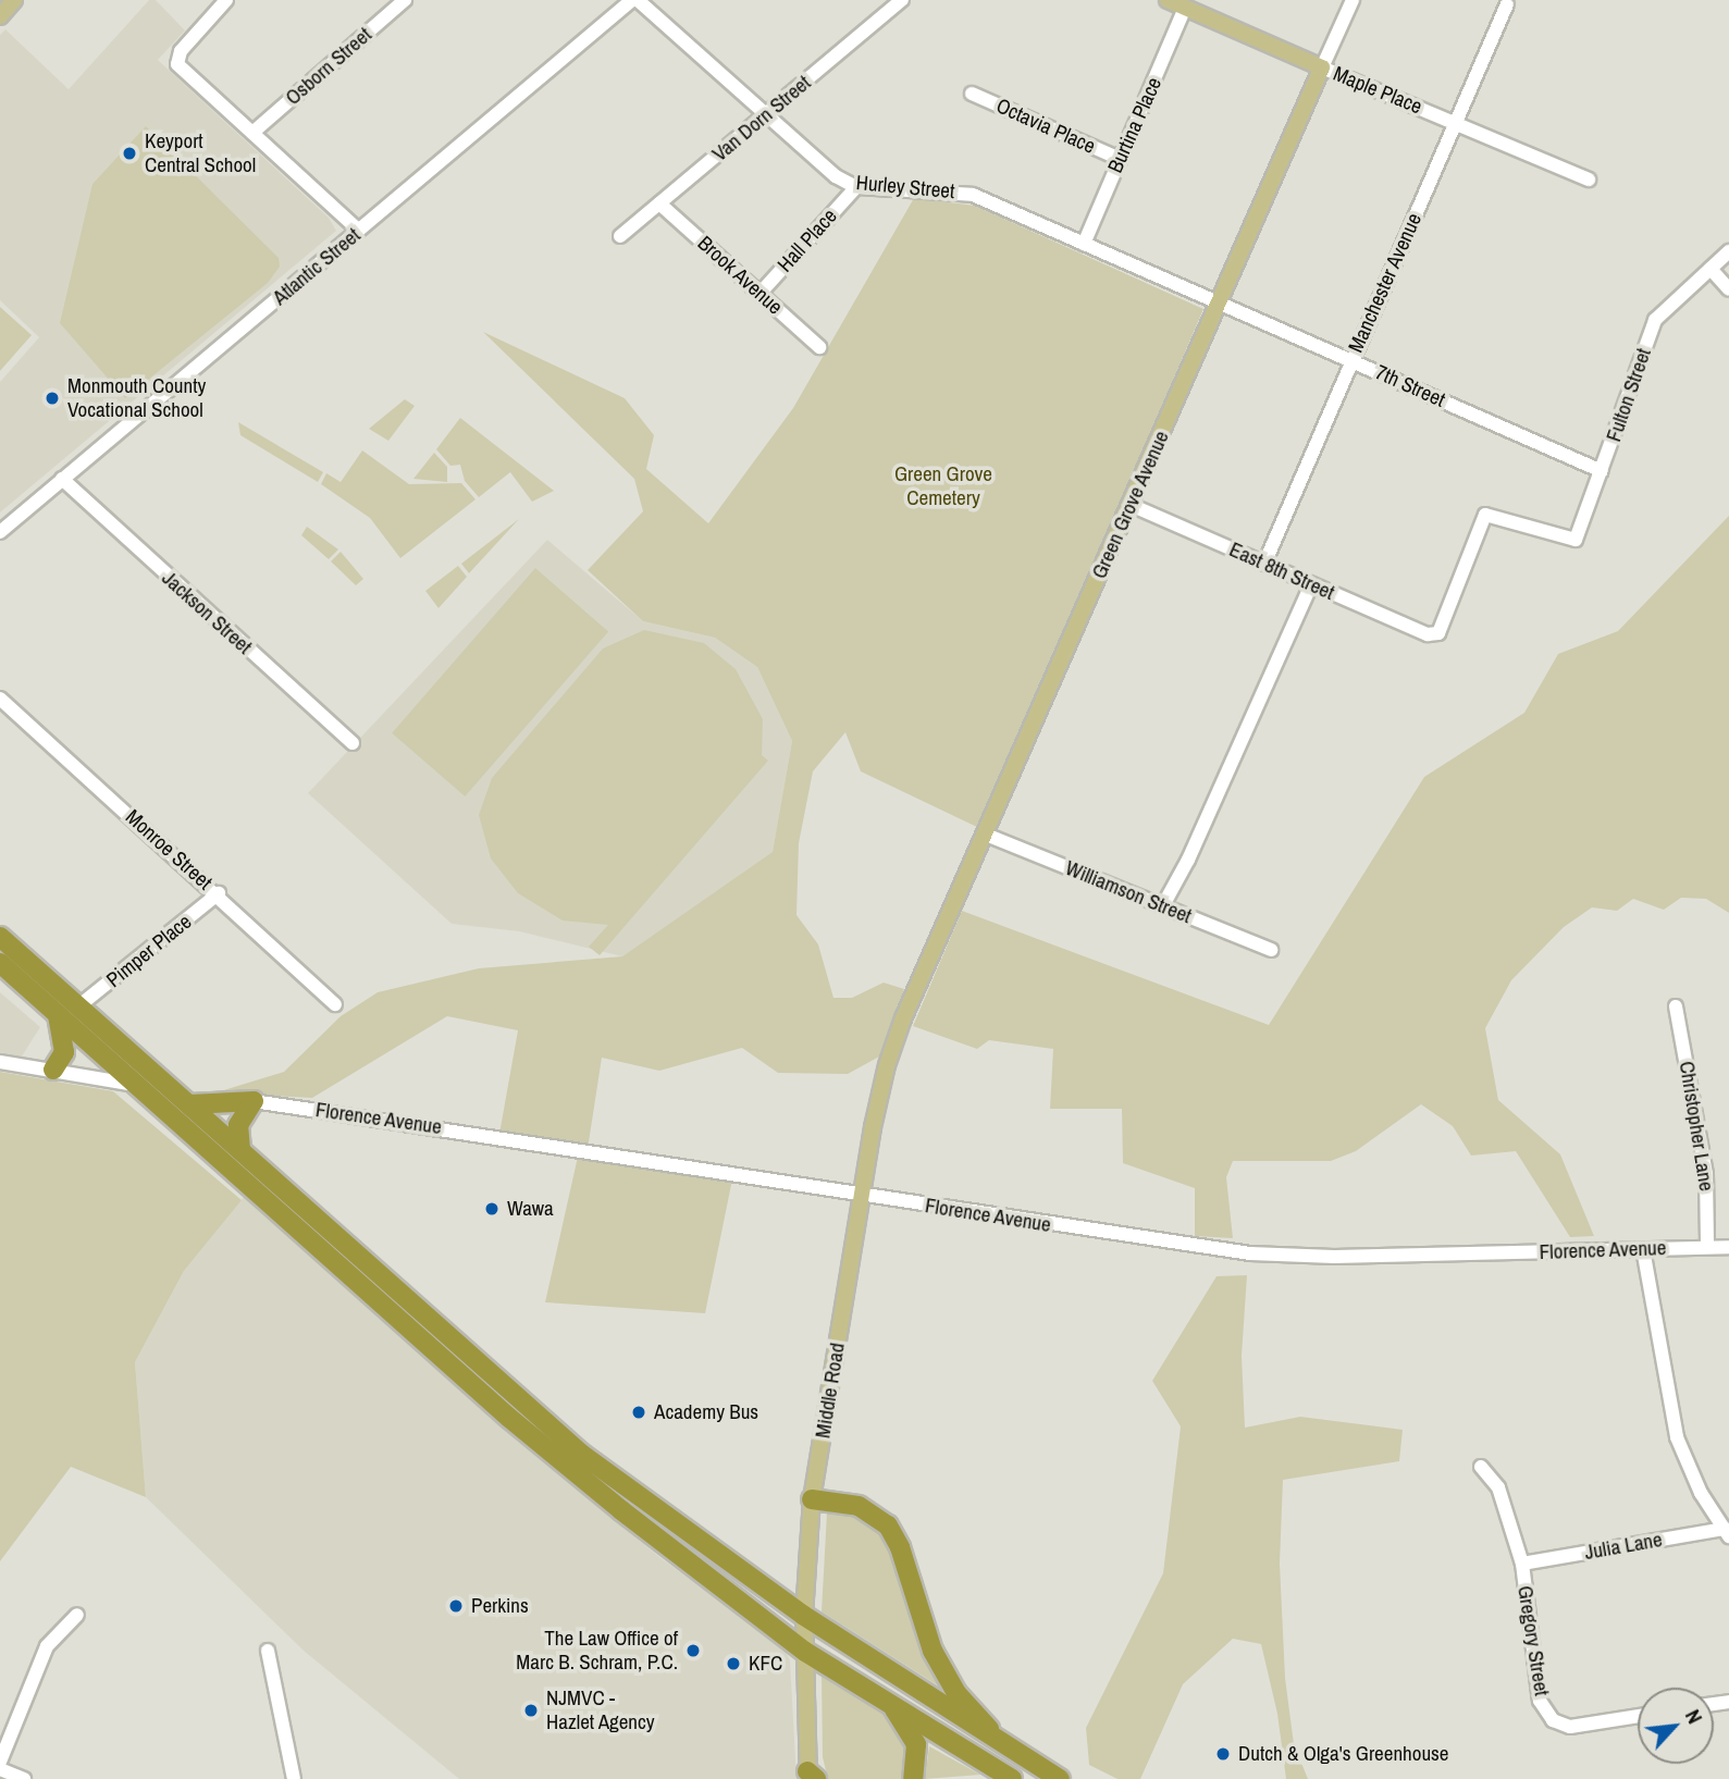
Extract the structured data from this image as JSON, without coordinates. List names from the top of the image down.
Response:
{
  "streets": {
    "main road": ["Maple Place", "Green Grove Avenue", "Middle Road"],
    "street": [
      "Osborn Street",
      "Van Dorn Street",
      "Burtina Place",
      "Octavia Place",
      "Hurley Street",
      "Hall Place",
      "Atlantic Street",
      "Brook Avenue",
      "Manchester Avenue",
      "7th Street",
      "Fulton Street",
      "East 8th Street",
      "Jackson Street",
      "Monroe Street",
      "Williamson Street",
      "Pimper Place",
      "Florence Avenue",
      "Christopher Lane",
      "Julia Lane",
      "Gregory Street"
    ]
  },
  "crossings": [
    ["Maple Place", "Burtina Place"],
    ["Maple Place", "Manchester Avenue"],
    ["Maple Place", "Green Grove Avenue"],
    ["Van Dorn Street", "Hurley Street"],
    ["Van Dorn Street", "Brook Avenue"],
    ["Burtina Place", "Octavia Place"],
    ["Burtina Place", "Hurley Street"],
    ["Hurley Street", "Hall Place"],
    ["Hurley Street", "7th Street"],
    ["Hurley Street", "Green Grove Avenue"],
    ["Hall Place", "Brook Avenue"],
    ["Atlantic Street", "Jackson Street"],
    ["Manchester Avenue", "7th Street"],
    ["Manchester Avenue", "East 8th Street"],
    ["7th Street", "Fulton Street"],
    ["7th Street", "Green Grove Avenue"],
    ["Fulton Street", "East 8th Street"],
    ["Green Grove Avenue", "East 8th Street"],
    ["Green Grove Avenue", "Williamson Street"],
    ["Green Grove Avenue", "Middle Road"],
    ["Monroe Street", "Pimper Place"],
    ["Florence Avenue", "Christopher Lane"],
    ["Florence Avenue", "Middle Road"],
    ["Julia Lane", "Gregory Street"]
  ],
  "parks": ["Green Grove Cemetery"],
  "places": [
    "Keyport Central School",
    "Monmouth County Vocational School",
    "Wawa",
    "Academy Bus",
    "Perkins",
    "The Law Office of Marc B. Schram, P.C.",
    "KFC",
    "NJMVC - Hazlet Agency",
    "Dutch & Olga's Greenhouse"
  ],
  "north": "top right"
}
